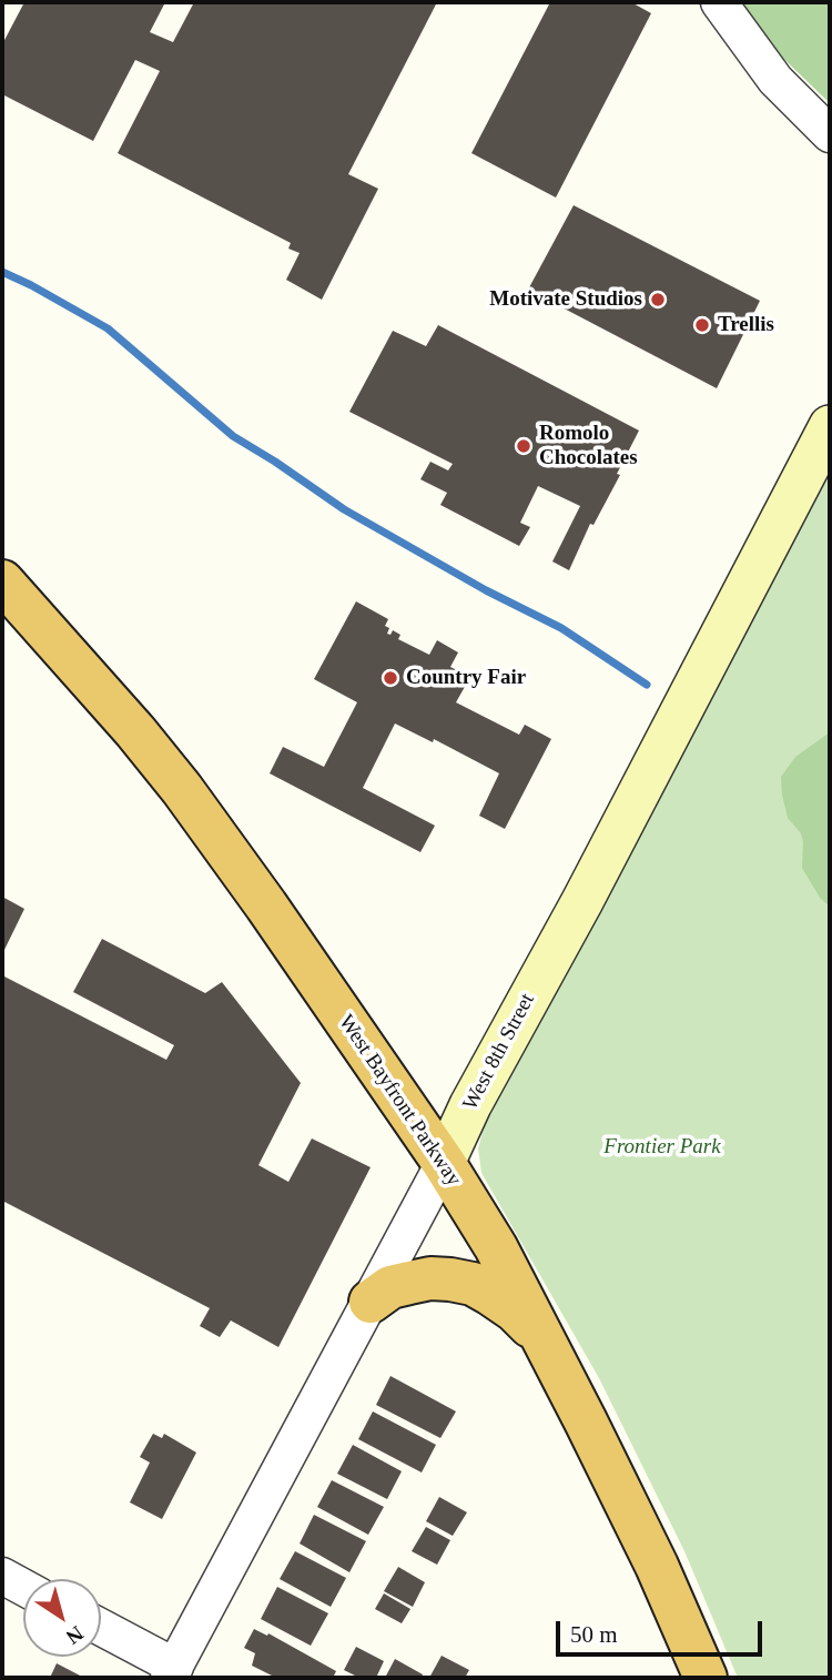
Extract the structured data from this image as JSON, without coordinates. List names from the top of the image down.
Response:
{
  "streets": {
    "highway": ["West Bayfront Parkway"],
    "main road": ["West 8th Street"]
  },
  "crossings": [
    ["West 8th Street", "West Bayfront Parkway"]
  ],
  "parks": ["Frontier Park"],
  "places": [
    "Motivate Studios",
    "Trellis",
    "Romolo Chocolates",
    "Country Fair"
  ],
  "scale_bar": "50 m",
  "north": "bottom right"
}
